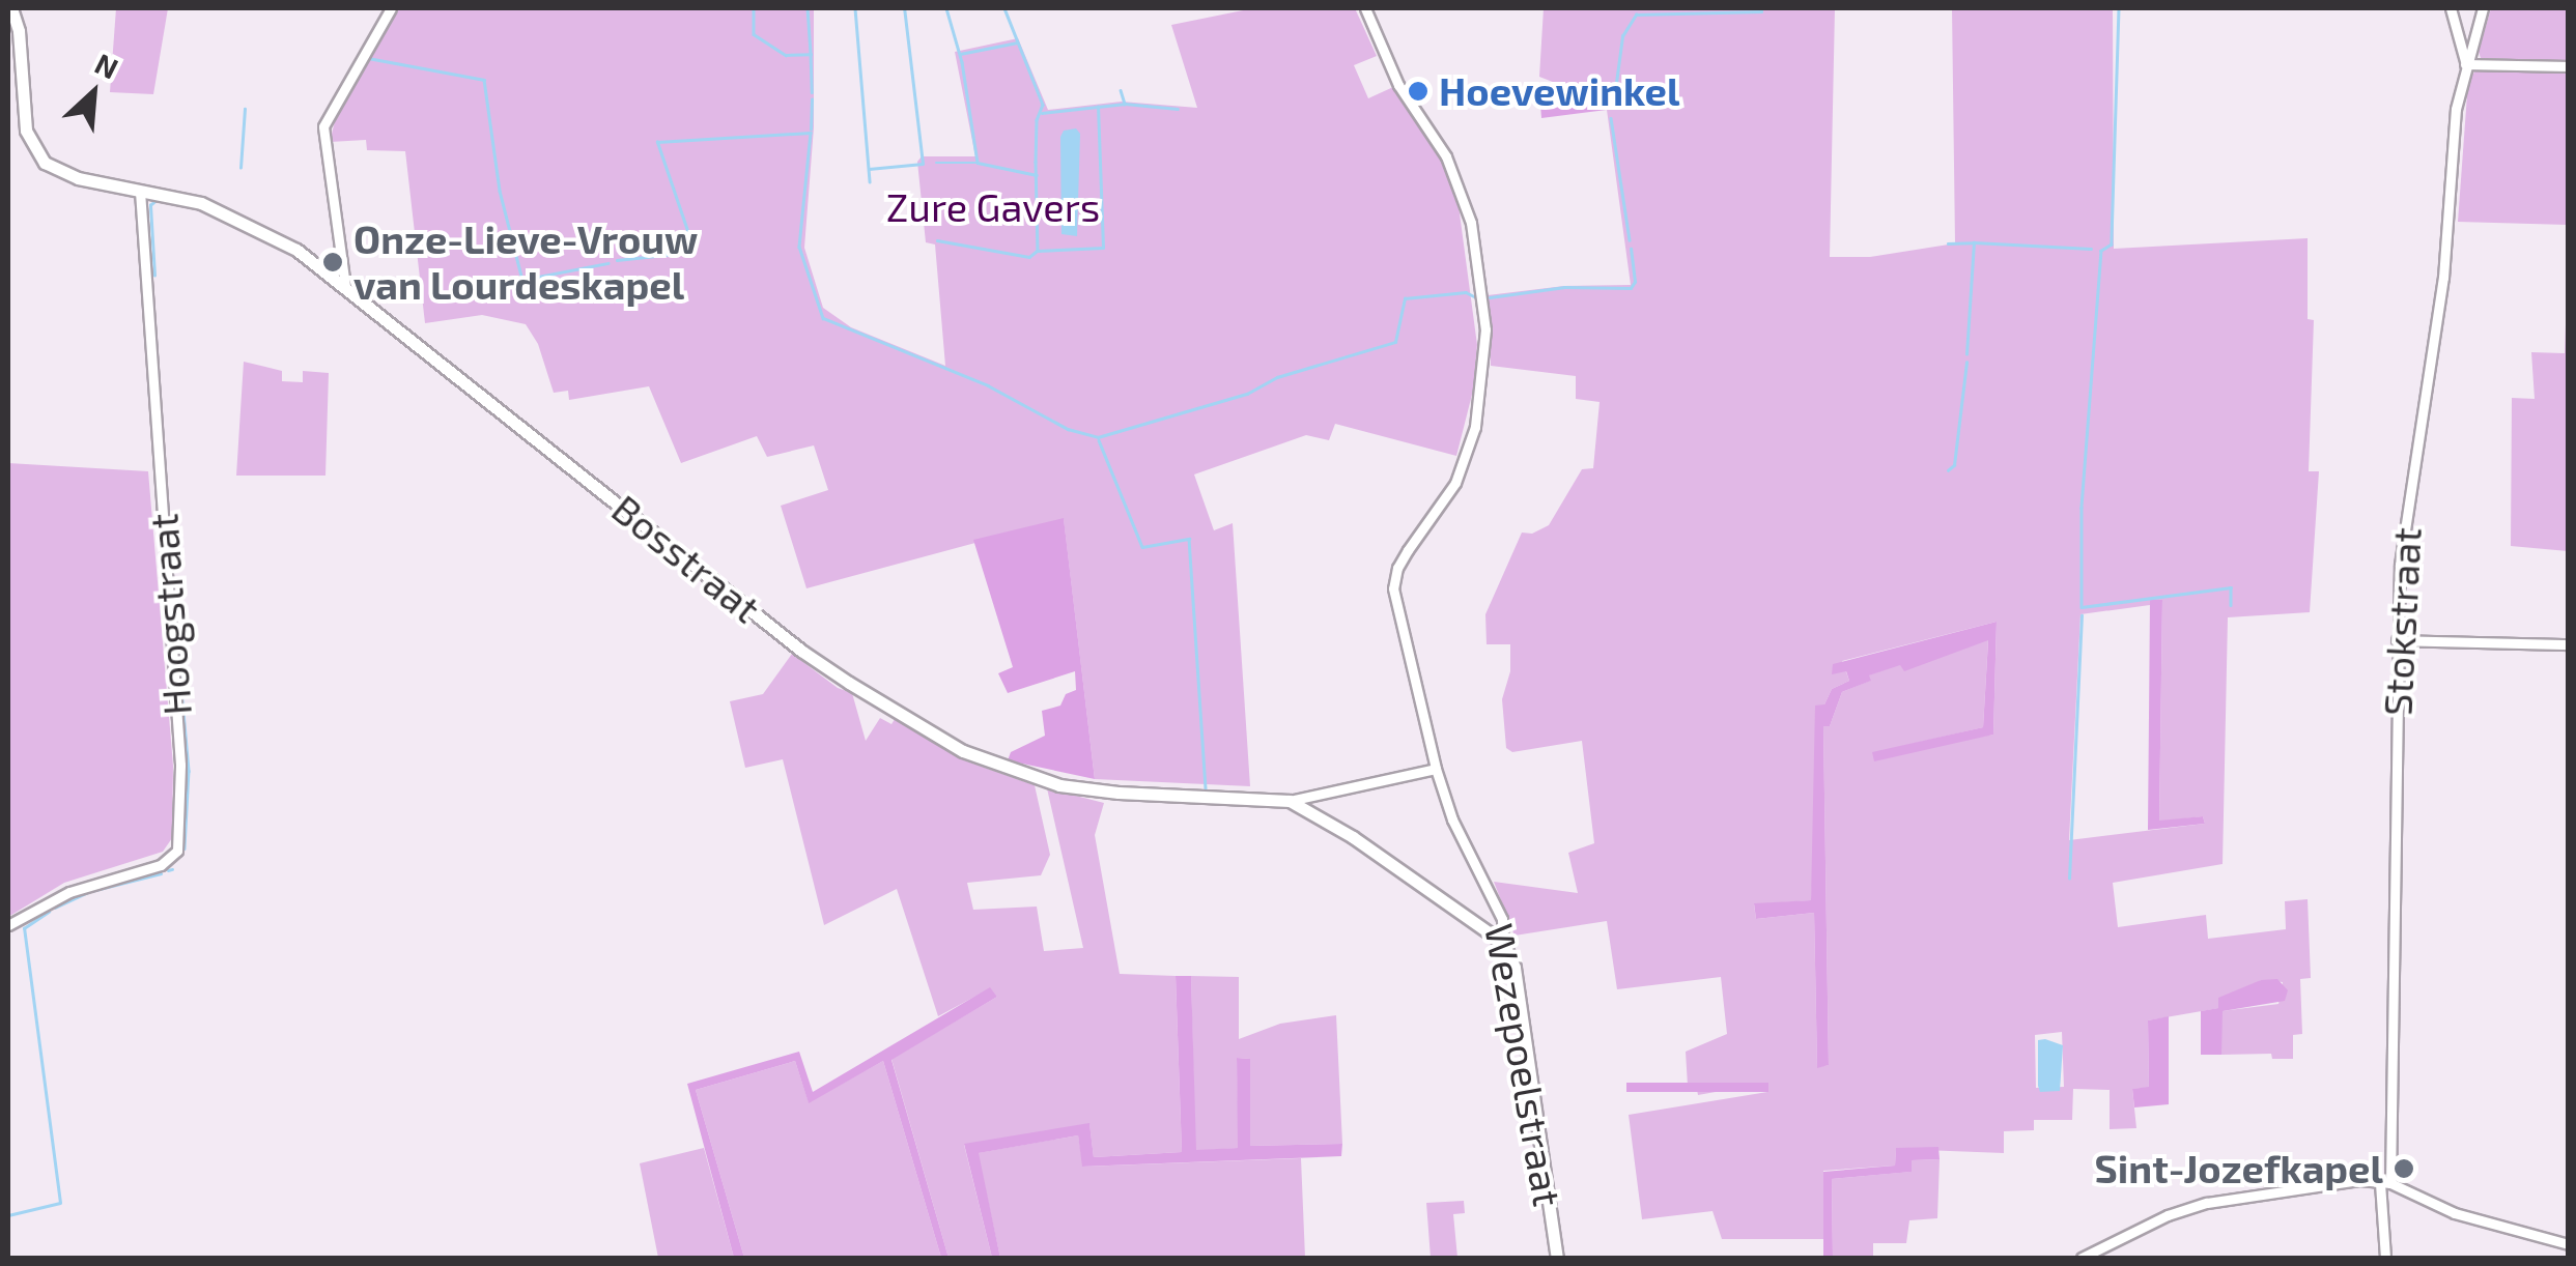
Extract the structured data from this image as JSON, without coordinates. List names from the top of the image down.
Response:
{
  "streets": {
    "street": [
      "Bosstraat",
      "Hoogstraat",
      "Stokstraat",
      "Wezepoelstraat"
    ]
  },
  "crossings": [
    ["Bosstraat", "Hoogstraat"],
    ["Bosstraat", "Wezepoelstraat"]
  ],
  "parks": ["Zure Gavers"],
  "places": ["Hoevewinkel", "Onze-Lieve-Vrouw van Lourdeskapel", "Sint-Jozefkapel"],
  "north": "top right"
}
